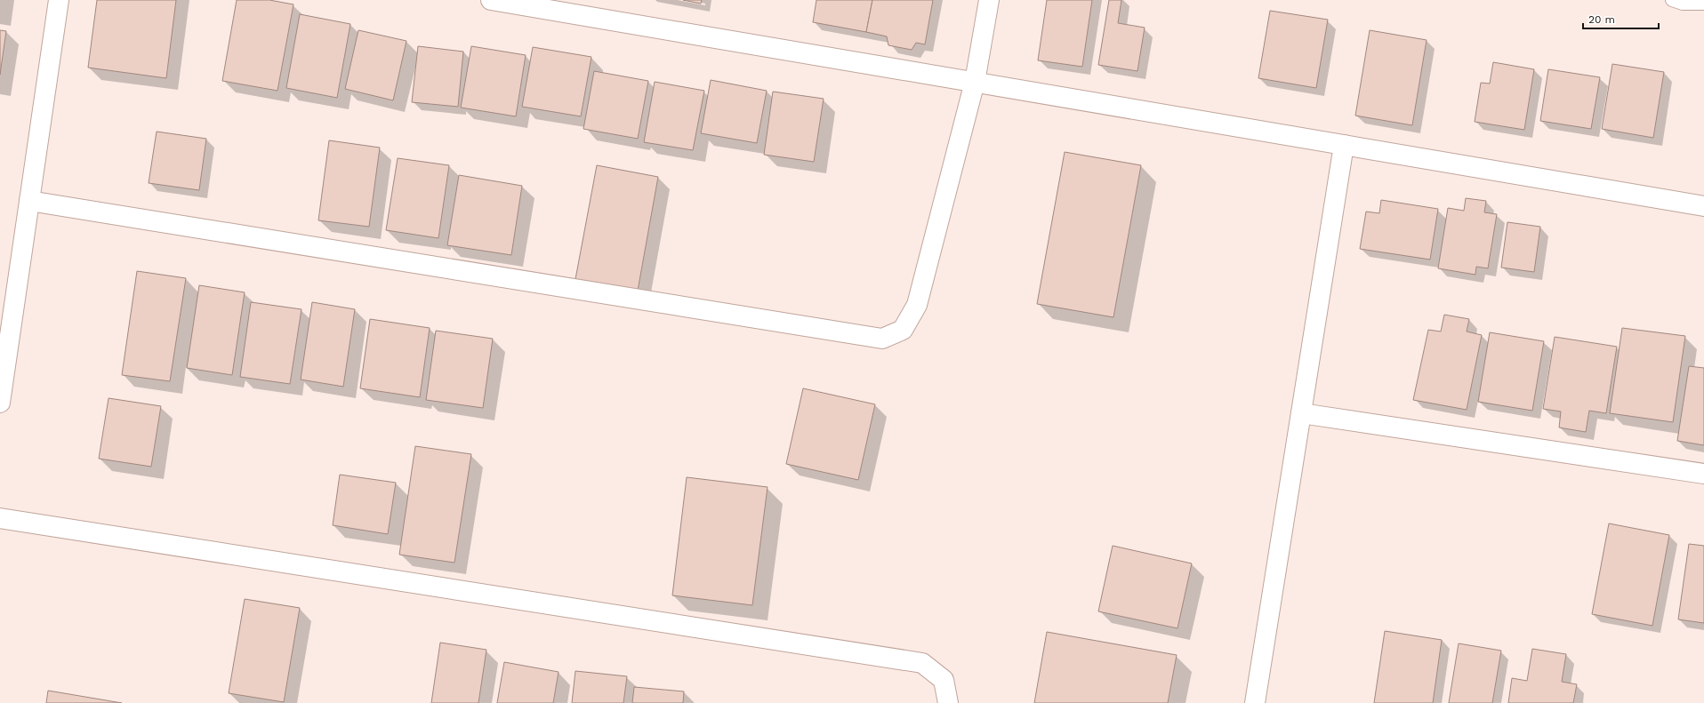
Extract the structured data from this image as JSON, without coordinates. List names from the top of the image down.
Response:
{
  "scale_bar": "20 m"
}
